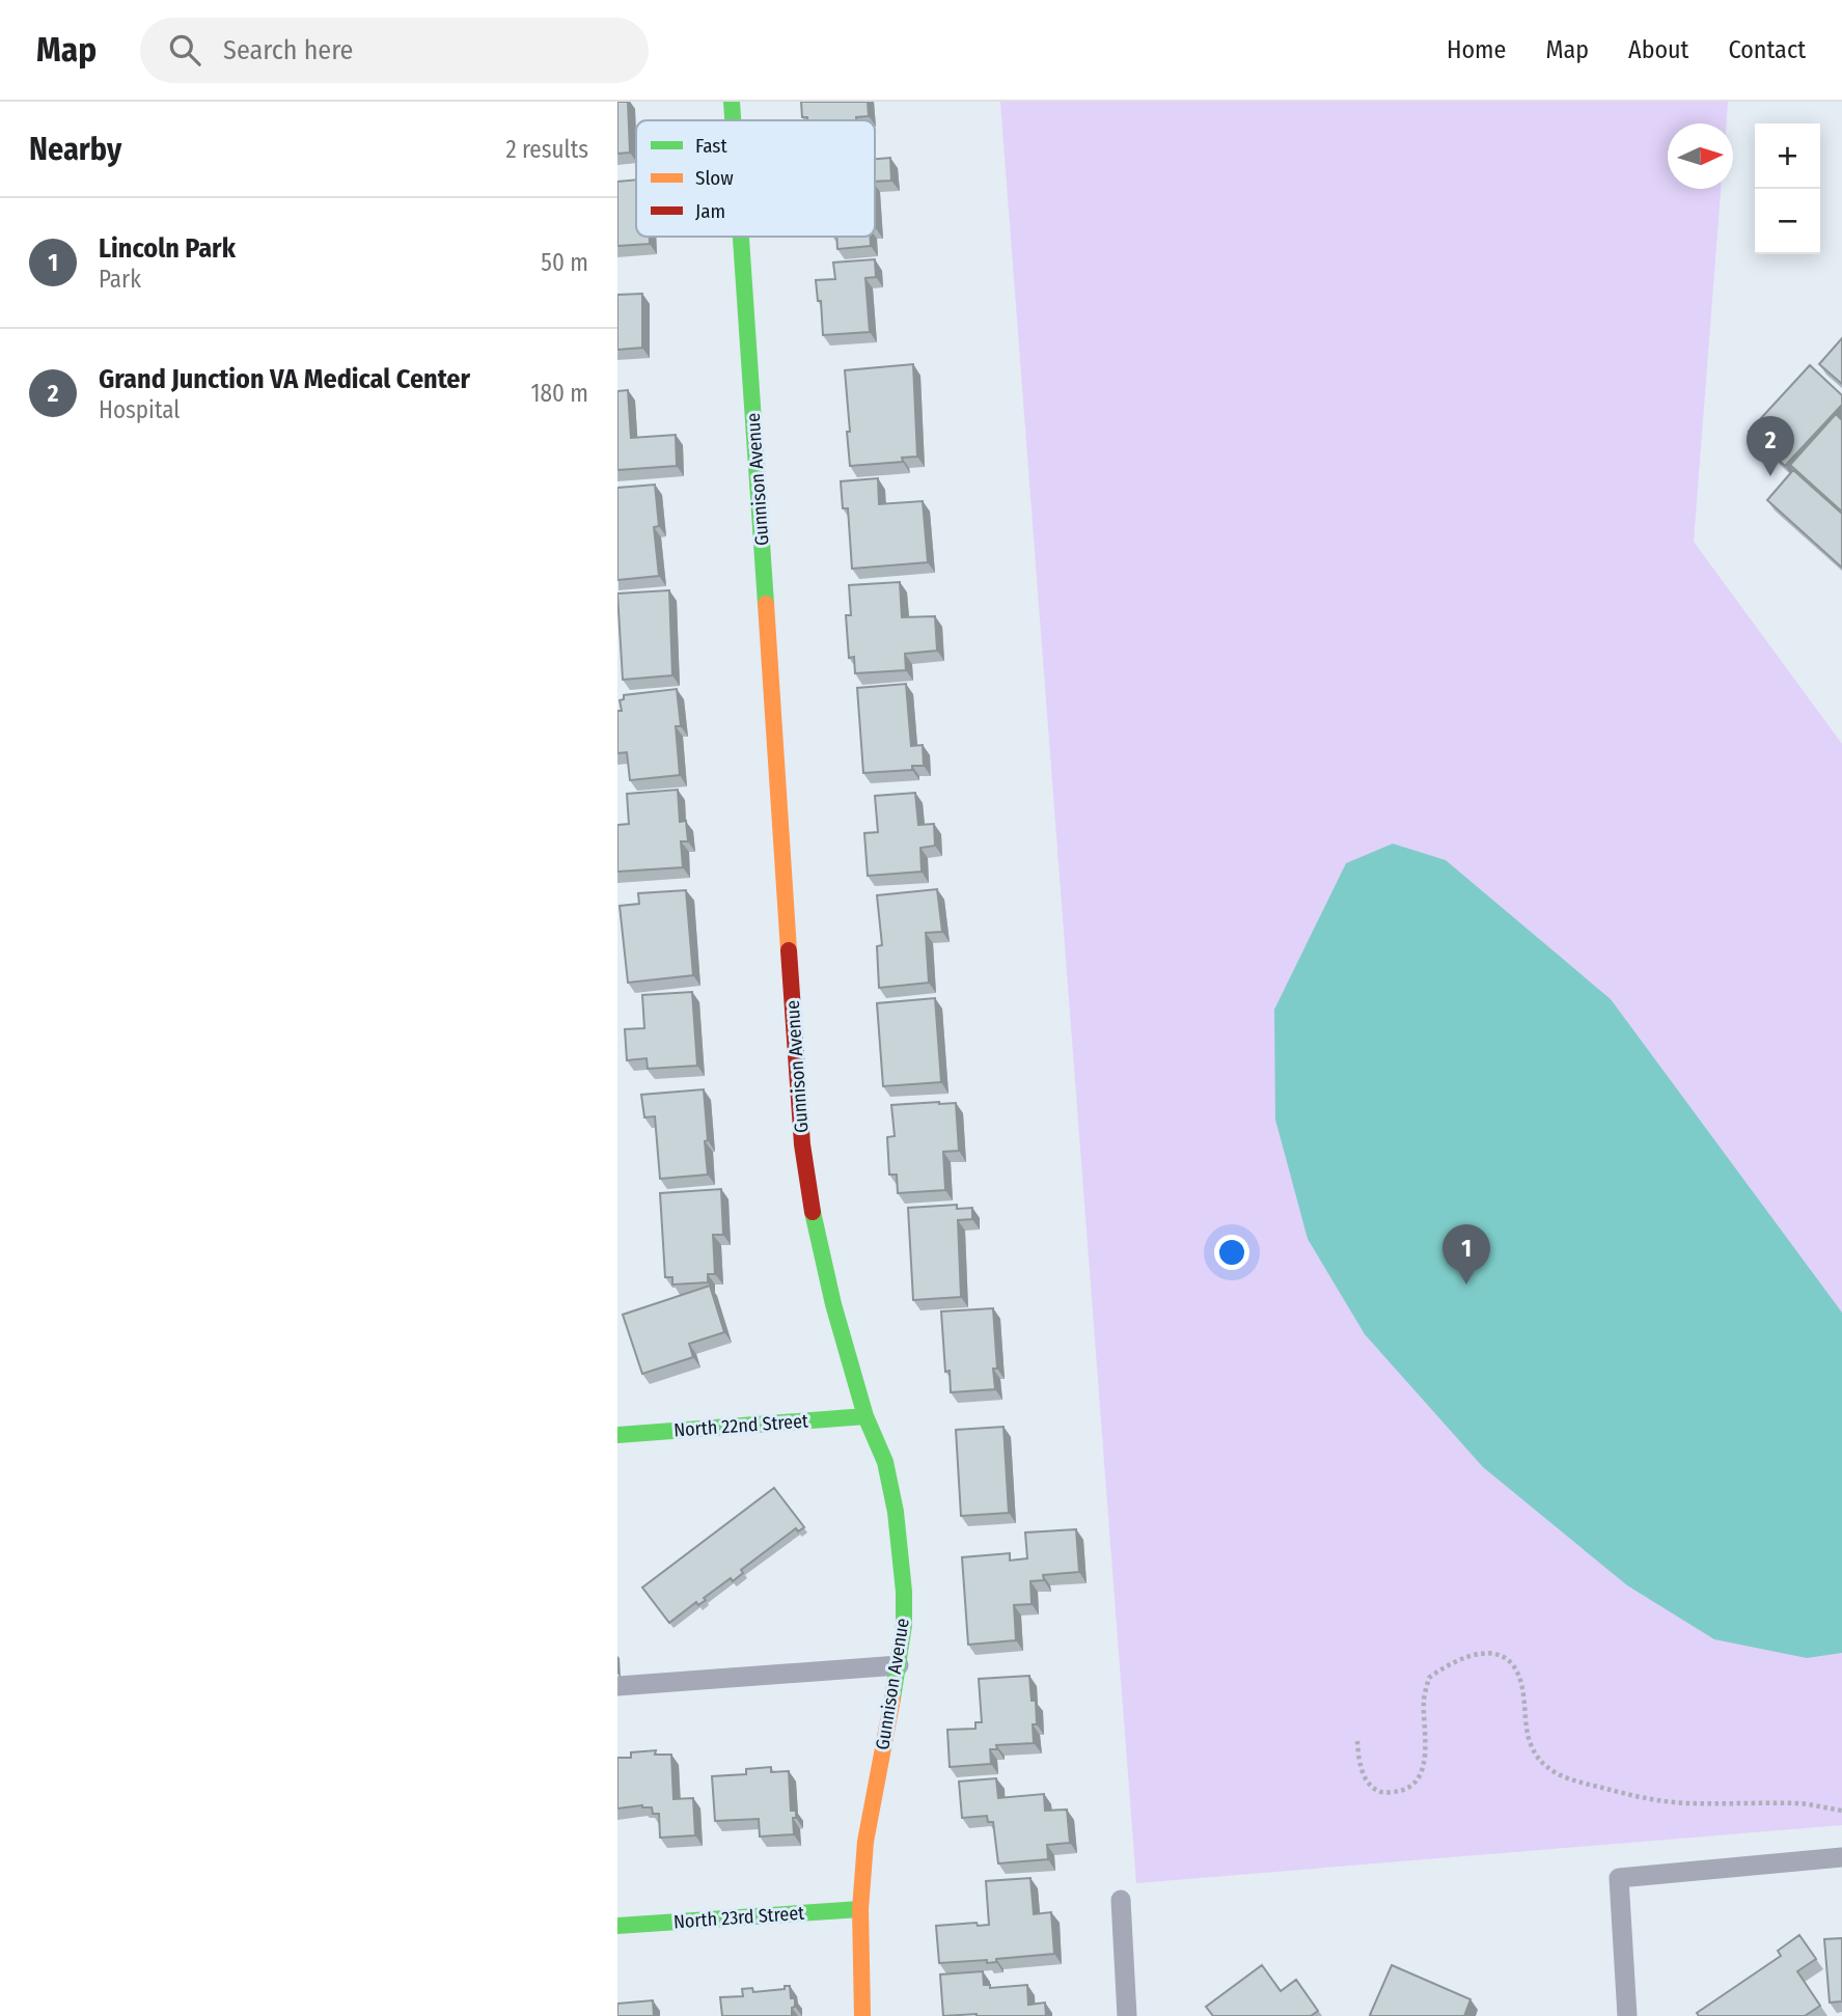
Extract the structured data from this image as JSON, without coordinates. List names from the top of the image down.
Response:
{
  "streets": {
    "street": ["Gunnison Avenue", "North 22nd Street", "North 23rd Street"]
  },
  "crossings": [
    ["Gunnison Avenue", "North 22nd Street"],
    ["Gunnison Avenue", "North 23rd Street"]
  ],
  "legend": ["Fast", "Slow", "Jam"],
  "north": "right",
  "page": {
    "header": "Map",
    "search": "Search here",
    "nav": [
      "Home",
      "Map",
      "About",
      "Contact"
    ],
    "heading": ["Nearby", "2 results"],
    "map_buttons": ["+", "−"],
    "list": [
      {
        "mark": "1",
        "name": "Lincoln Park",
        "note": "Park",
        "value": "50 m"
      },
      {
        "mark": "2",
        "name": "Grand Junction VA Medical Center",
        "note": "Hospital",
        "value": "180 m"
      }
    ],
    "pins": ["2", "1"]
  }
}
